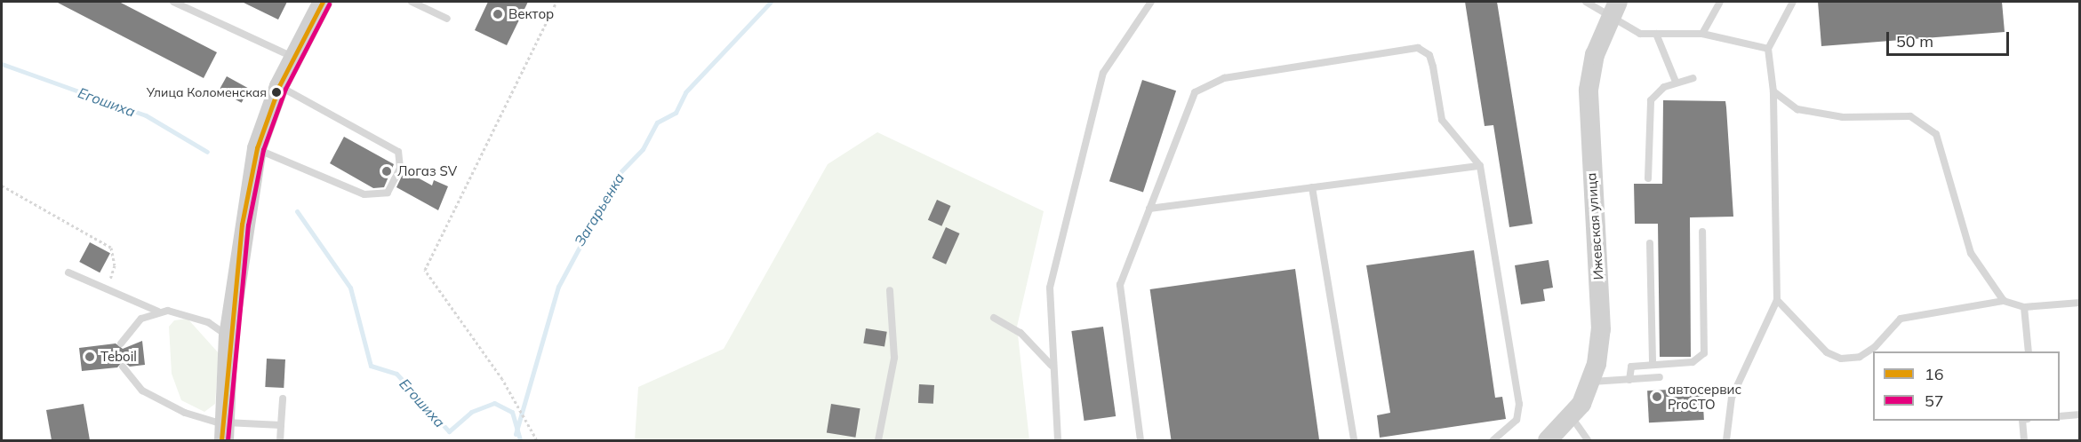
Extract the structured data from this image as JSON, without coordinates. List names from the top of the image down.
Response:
{
  "streets": {
    "main road": ["Ижевская улица"]
  },
  "water": ["Егошиха", "Загарьенка"],
  "places": [
    "Вектор",
    "Улица Коломенская",
    "Логаз SV",
    "Teboil",
    "автосервис ProСТО"
  ],
  "lines": ["transit line 16", "transit line 57"],
  "legend": ["16", "57"],
  "scale_bar": "50 m"
}
